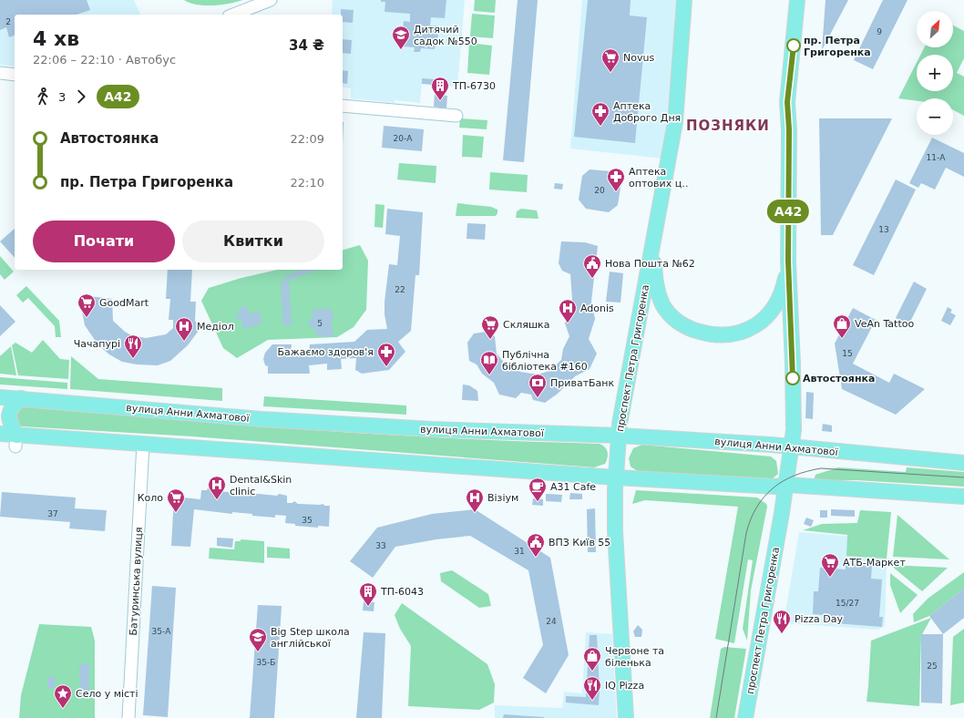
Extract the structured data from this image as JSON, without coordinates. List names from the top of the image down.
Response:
{
  "streets": {
    "main road": ["проспект Петра Григоренка", "вулиця Анни Ахматової"],
    "street": ["Батуринська вулиця"]
  },
  "crossings": [
    ["проспект Петра Григоренка", "вулиця Анни Ахматової"]
  ],
  "districts": ["ПОЗНЯКИ"],
  "places": {
    "other": ["пр. Петра Григоренка", "Автостоянка"],
    "school or university": ["Дитячий садок №550", "Big Step школа англiйськоï"],
    "supermarket": [
      "Novus",
      "GoodMart",
      "Скляшка",
      "Коло",
      "АТБ-Маркет"
    ],
    "building": ["ТП-6730", "ТП-6043"],
    "pharmacy": ["Аптека Доброго Дня", "Аптека оптових ц‥", "Бажаємо здоров'я"],
    "public building": ["Нова Пошта №62", "ВПЗ Київ 55"],
    "hospital": [
      "Adonis",
      "Медіол",
      "Dental&Skin clinic",
      "Візіум"
    ],
    "shop": ["VeAn Tattoo", "Червоне та біленька"],
    "restaurant": ["Чачапурі", "Pizza Day", "IQ Pizza"],
    "library": ["Публічна бібліотека #160"],
    "bank": ["ПриватБанк"],
    "cafe": ["A31 Cafe"],
    "place": ["Село у місті"]
  },
  "lines": ["bus line А42"],
  "house_numbers": [
    "2",
    "9",
    "20-А",
    "11-А",
    "20",
    "13",
    "22",
    "5",
    "15",
    "37",
    "35",
    "33",
    "31",
    "15/27",
    "24",
    "35-А",
    "35-Б",
    "25"
  ],
  "north": "top right",
  "page": {
    "on_map": "А42",
    "map_buttons": ["+", "−"],
    "heading": ["4 хв", "22:06 – 22:10 · Автобус", "34 ₴"],
    "legs": ["3", "А42"],
    "list": [
      {
        "name": "Автостоянка",
        "value": "22:09"
      },
      {
        "name": "пр. Петра Григоренка",
        "value": "22:10"
      }
    ],
    "buttons": ["Почати", "Квитки"]
  }
}
